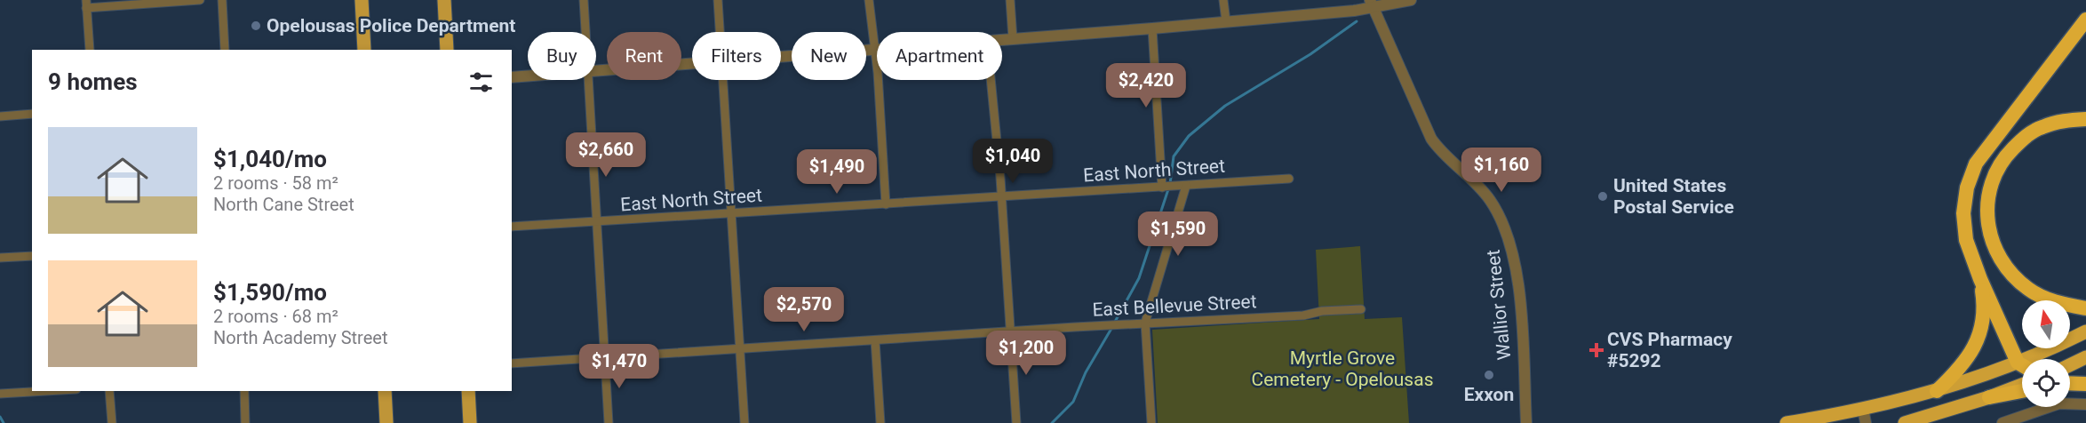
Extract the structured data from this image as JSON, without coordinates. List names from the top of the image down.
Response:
{
  "streets": {
    "street": ["East North Street", "Wallior Street", "East Bellevue Street"]
  },
  "parks": ["Myrtle Grove Cemetery - Opelousas"],
  "places": {
    "other": ["Opelousas Police Department", "United States Postal Service", "Exxon"],
    "health": ["CVS Pharmacy #5292"]
  },
  "north": "top",
  "page": {
    "chip": [
      "Buy",
      "Rent",
      "Filters",
      "New",
      "Apartment"
    ],
    "heading": "9 homes",
    "price": [
      "$2,420",
      "$2,660",
      "$1,040",
      "$1,160",
      "$1,490",
      "$1,590",
      "$2,570",
      "$1,200",
      "$1,470"
    ],
    "list": [
      {
        "name": "$1,040/mo",
        "note": "2 rooms · 58 m² · North Cane Street"
      },
      {
        "name": "$1,590/mo",
        "note": "2 rooms · 68 m² · North Academy Street"
      }
    ]
  }
}
